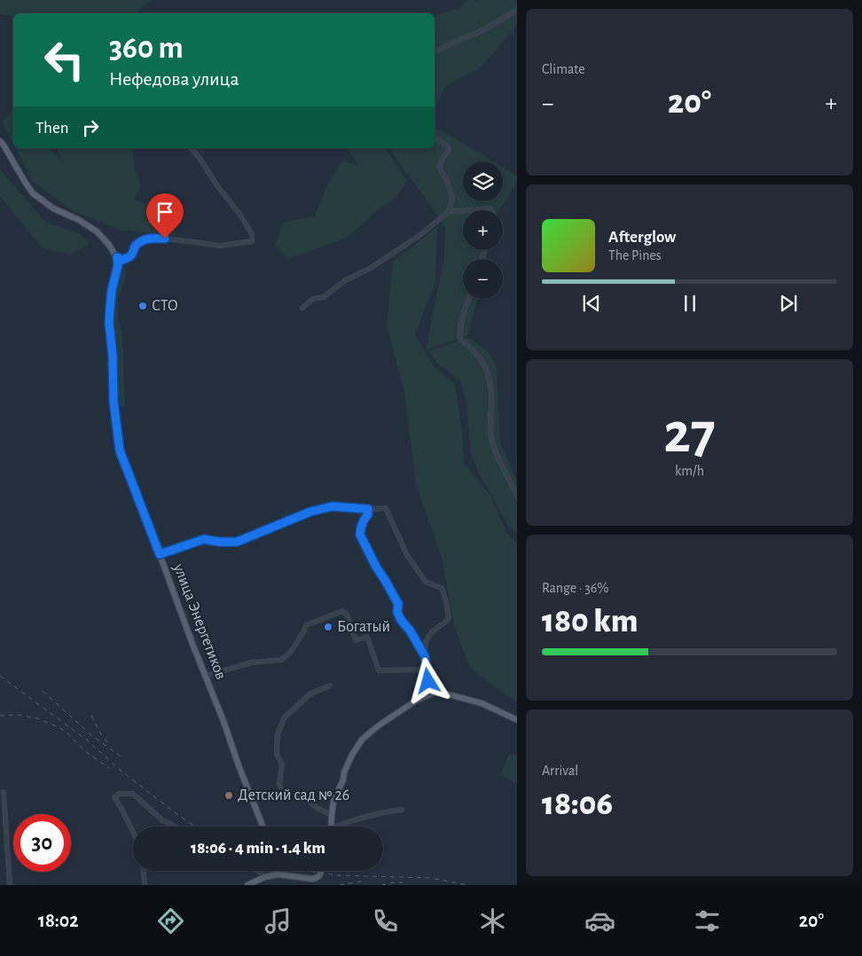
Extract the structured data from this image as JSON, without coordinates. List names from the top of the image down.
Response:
{
  "streets": {
    "main road": ["улица Энергетиков"]
  },
  "places": ["СТО", "Богатый", "Детский сад № 26"],
  "page": {
    "tile": [
      "Climate",
      ["27", "km/h"],
      ["Range · 36%", "180 km"],
      ["Arrival", "18:06"]
    ],
    "turn": ["360 m", "Нефедова улица"],
    "heat": ["−", "20°", "+"],
    "then": "Then",
    "map_buttons": ["+", "−"],
    "song": ["Afterglow", "The Pines"],
    "limit": "30",
    "trip": "18:06 · 4 min · 1.4 km",
    "tabs": ["18:02", "20°"]
  }
}
